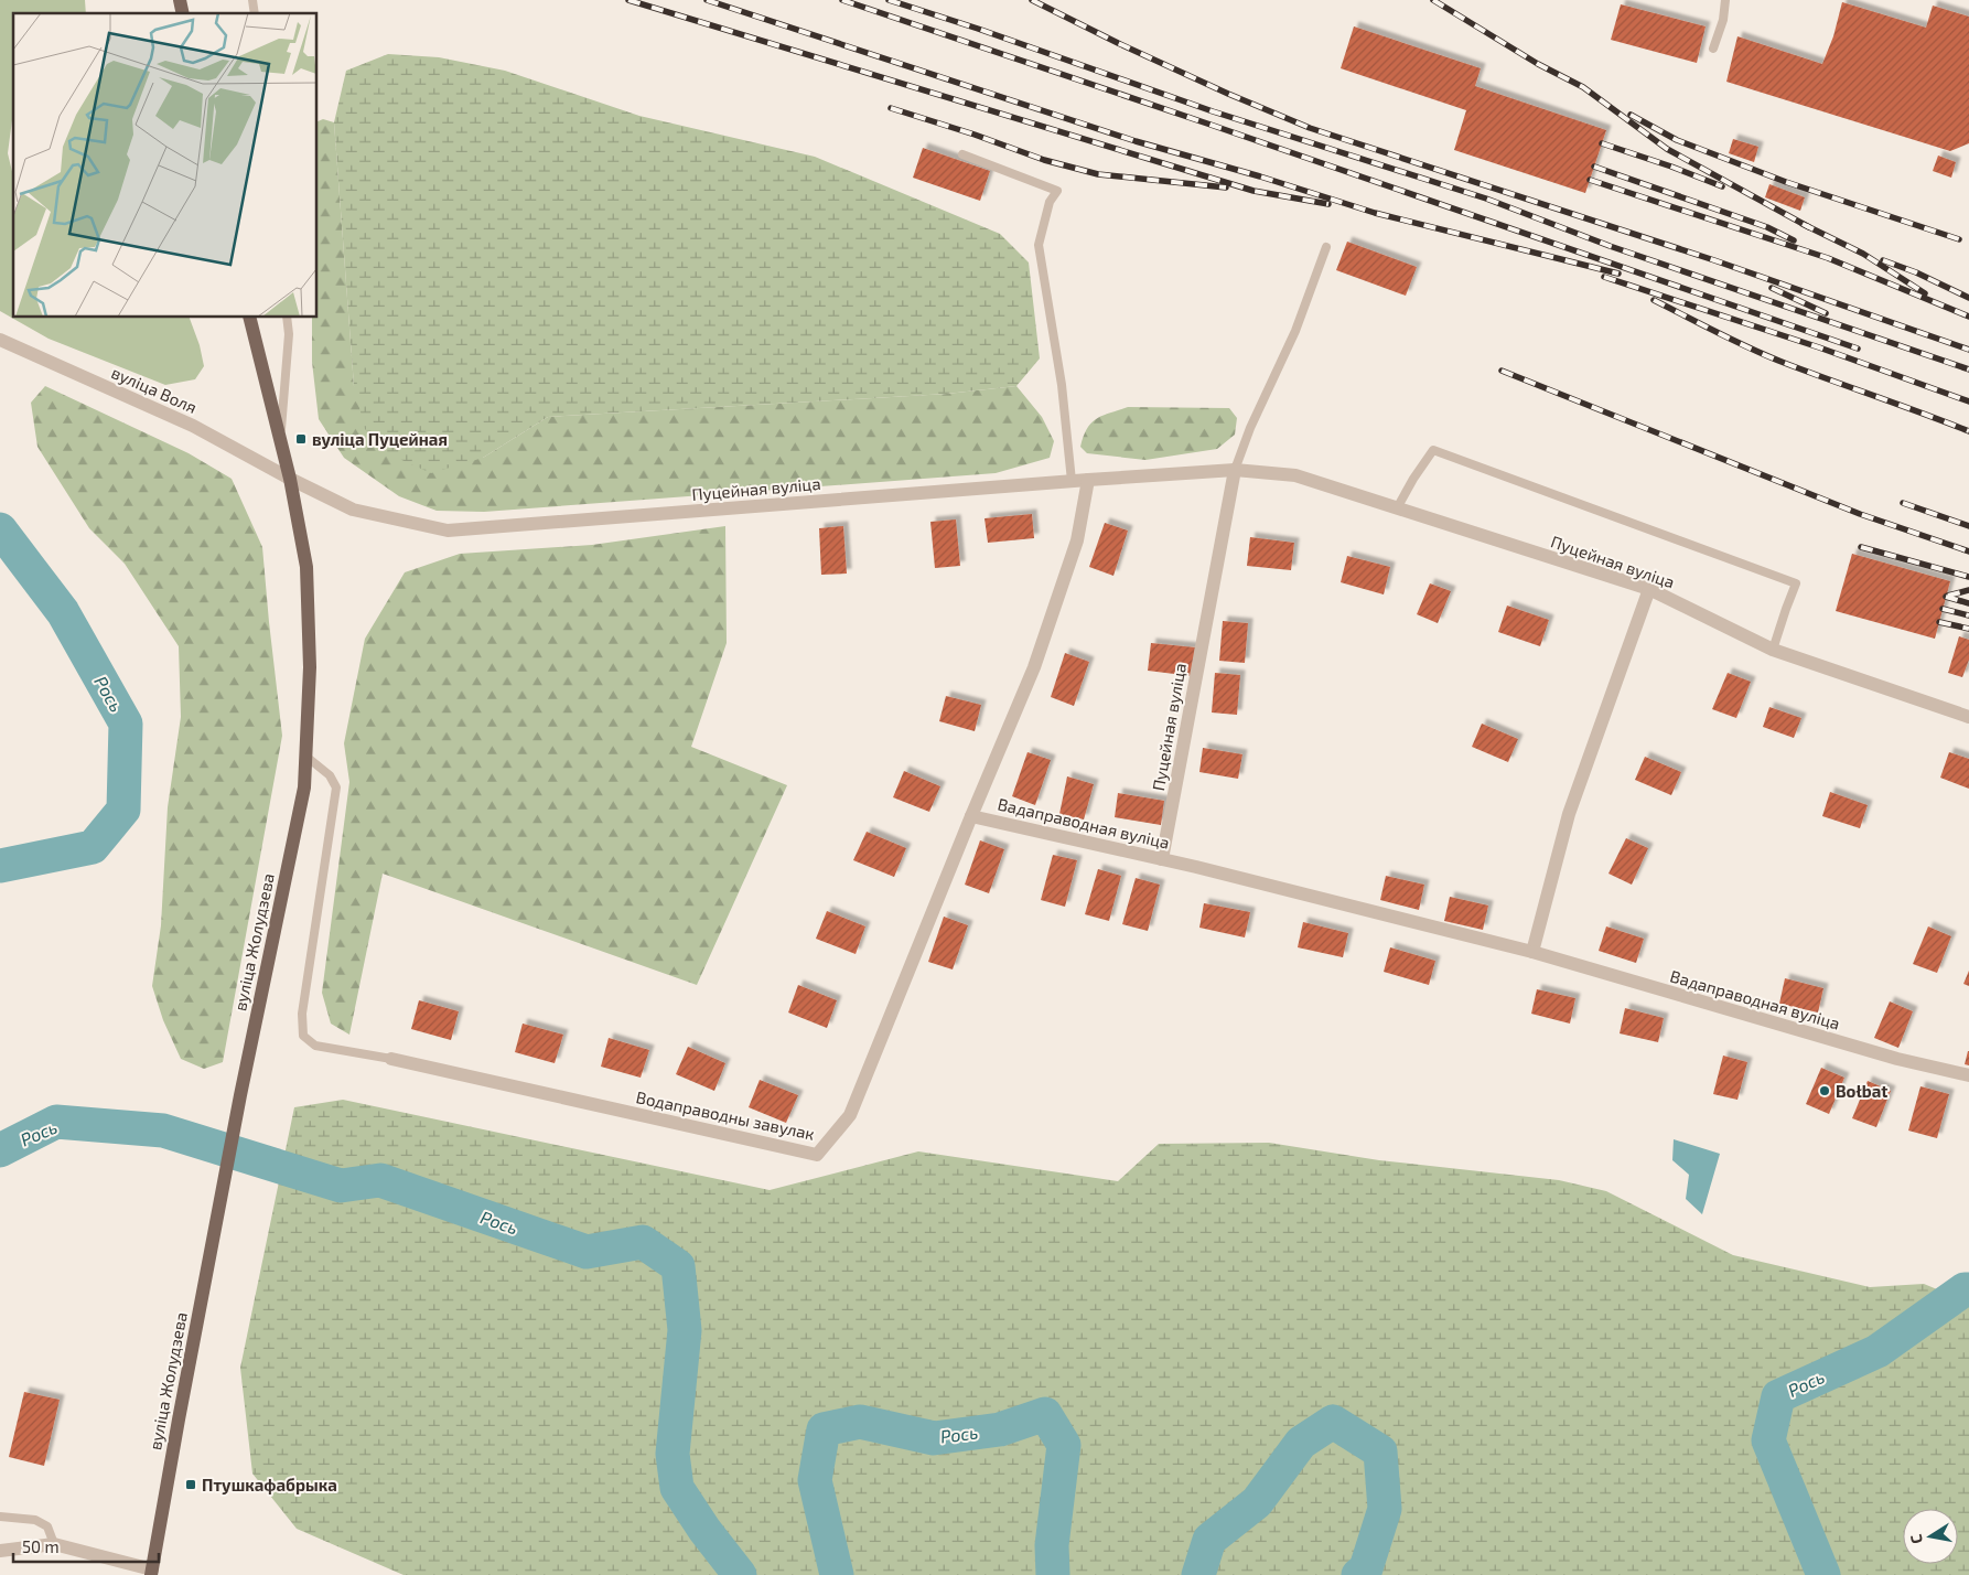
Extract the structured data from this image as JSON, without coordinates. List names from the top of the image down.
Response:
{
  "streets": {
    "main road": ["вуліца Жолудзева"],
    "street": [
      "вуліца Воля",
      "Пуцейная вуліца",
      "Вадаправодная вуліца",
      "Водаправодны завулак"
    ]
  },
  "crossings": [
    ["вуліца Воля", "Пуцейная вуліца"],
    ["вуліца Воля", "вуліца Жолудзева"],
    ["Пуцейная вуліца", "Вадаправодная вуліца"],
    ["Пуцейная вуліца", "вуліца Жолудзева"],
    ["Вадаправодная вуліца", "Водаправодны завулак"]
  ],
  "water": ["Рось"],
  "places": {
    "transit": ["вуліца Пуцейная", "Птушкафабрыка"],
    "other": ["Bołbat"]
  },
  "scale_bar": "50 m",
  "north": "left"
}
